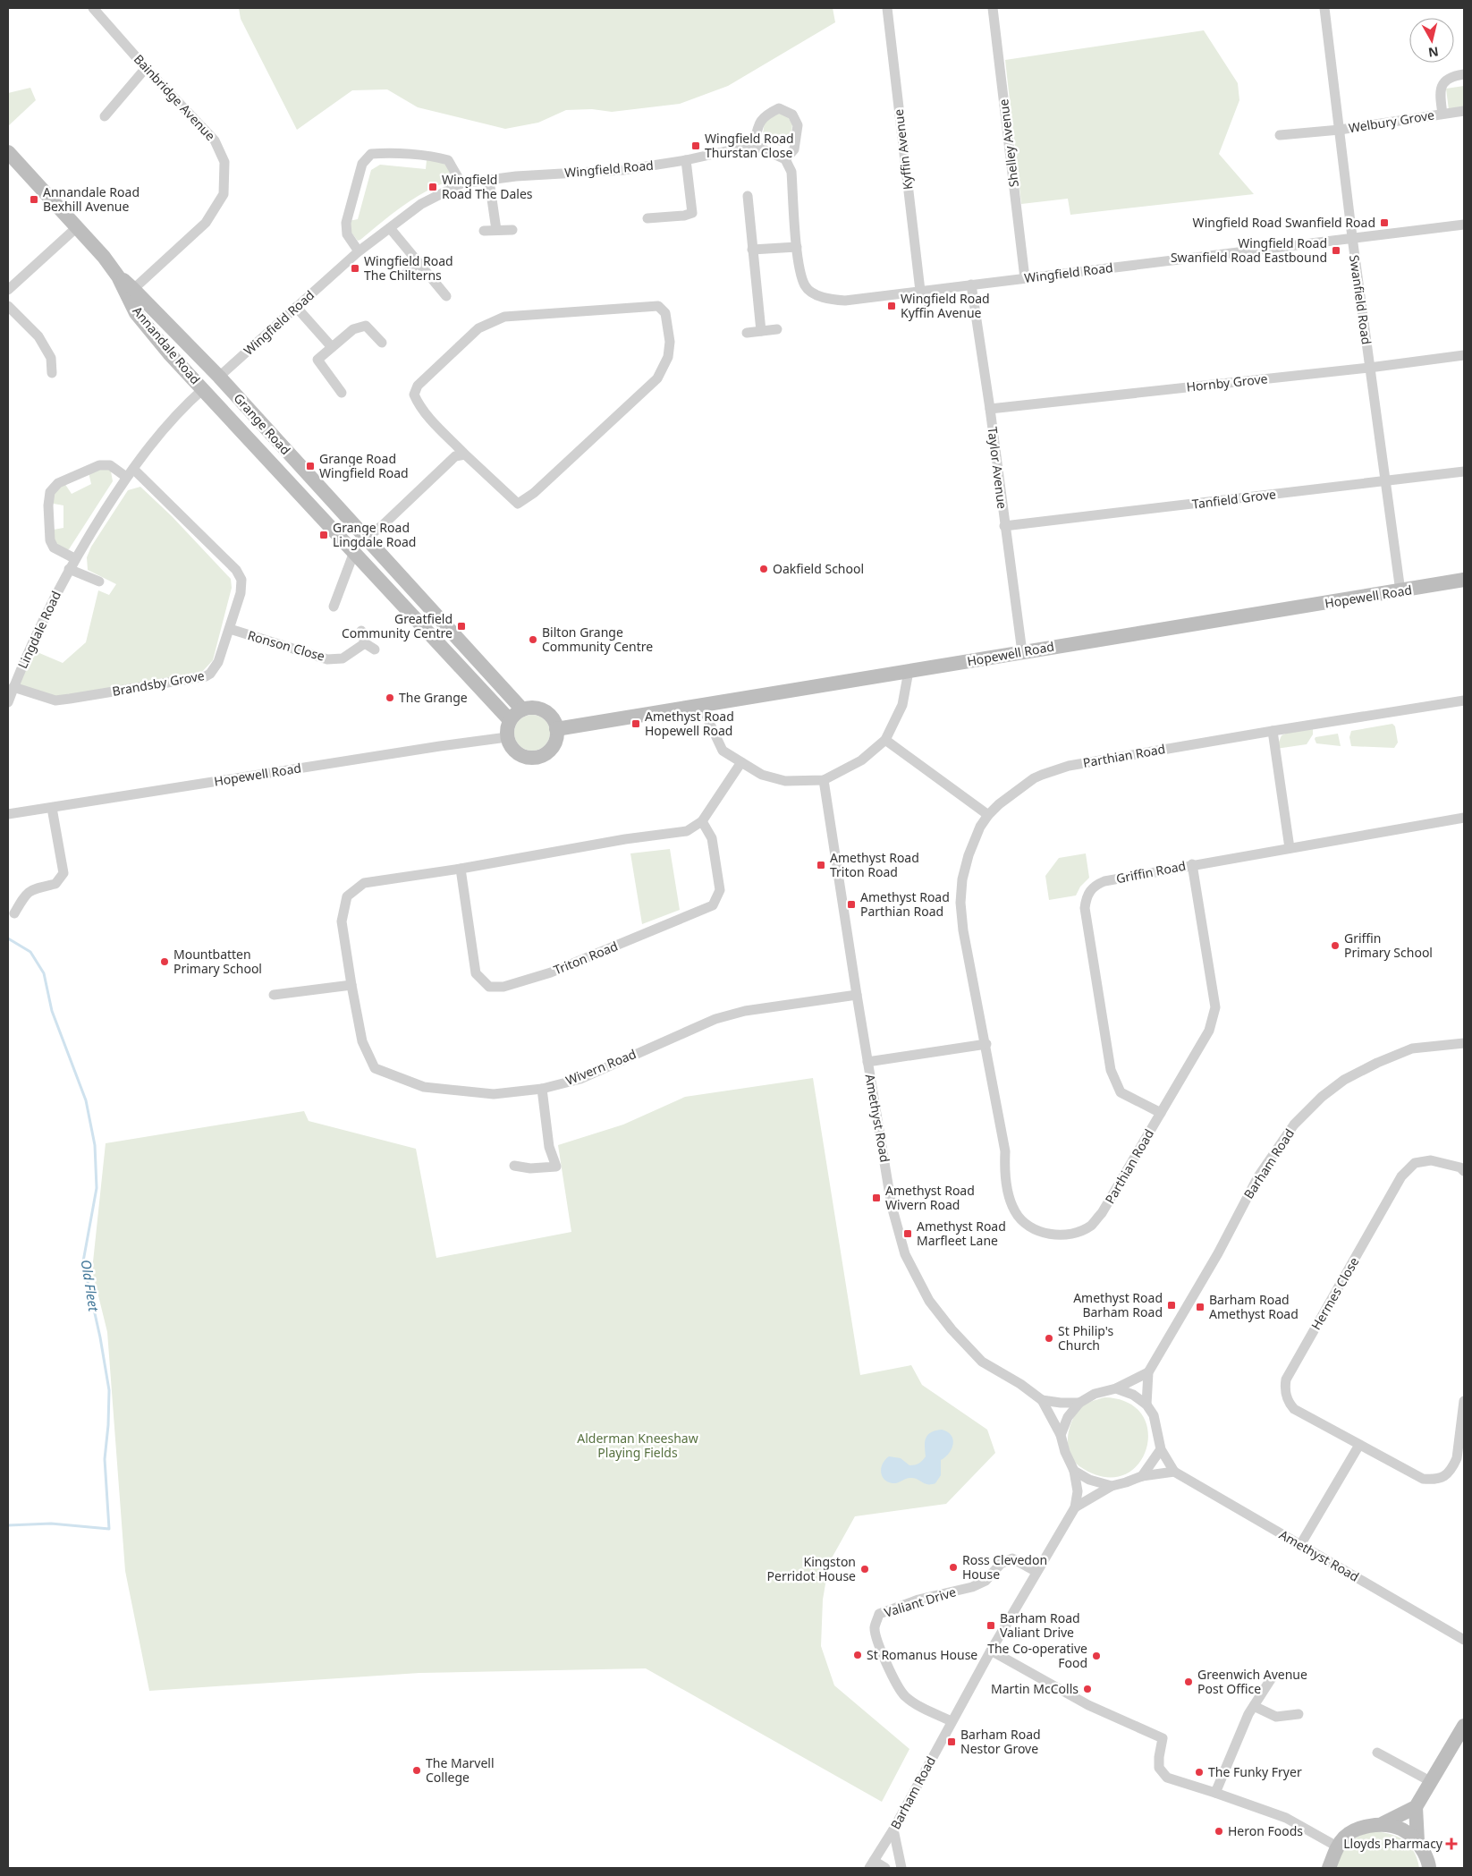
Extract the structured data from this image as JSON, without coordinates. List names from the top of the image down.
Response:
{
  "streets": {
    "street": [
      "Bainbridge Avenue",
      "Welbury Grove",
      "Shelley Avenue",
      "Kyffin Avenue",
      "Wingfield Road",
      "Swanfield Road",
      "Annandale Road",
      "Hornby Grove",
      "Grange Road",
      "Taylor Avenue",
      "Tanfield Grove",
      "Hopewell Road",
      "Lingdale Road",
      "Ronson Close",
      "Brandsby Grove",
      "Parthian Road",
      "Griffin Road",
      "Triton Road",
      "Wivern Road",
      "Amethyst Road",
      "Barham Road",
      "Hermes Close",
      "Valiant Drive"
    ]
  },
  "crossings": [
    ["Bainbridge Avenue", "Annandale Road"],
    ["Welbury Grove", "Swanfield Road"],
    ["Shelley Avenue", "Wingfield Road"],
    ["Kyffin Avenue", "Wingfield Road"],
    ["Wingfield Road", "Swanfield Road"],
    ["Wingfield Road", "Annandale Road"],
    ["Wingfield Road", "Grange Road"],
    ["Wingfield Road", "Taylor Avenue"],
    ["Swanfield Road", "Hornby Grove"],
    ["Swanfield Road", "Tanfield Grove"],
    ["Swanfield Road", "Hopewell Road"],
    ["Annandale Road", "Grange Road"],
    ["Annandale Road", "Lingdale Road"],
    ["Hornby Grove", "Taylor Avenue"],
    ["Grange Road", "Hopewell Road"],
    ["Grange Road", "Lingdale Road"],
    ["Taylor Avenue", "Tanfield Grove"],
    ["Taylor Avenue", "Hopewell Road"],
    ["Lingdale Road", "Brandsby Grove"],
    ["Ronson Close", "Brandsby Grove"],
    ["Parthian Road", "Griffin Road"],
    ["Triton Road", "Wivern Road"],
    ["Wivern Road", "Amethyst Road"],
    ["Amethyst Road", "Barham Road"],
    ["Barham Road", "Valiant Drive"]
  ],
  "water": ["Old Fleet"],
  "parks": ["Alderman Kneeshaw Playing Fields"],
  "places": {
    "transit": [
      "Wingfield Road Thurstan Close",
      "Wingfield Road The Dales",
      "Annandale Road Bexhill Avenue",
      "Wingfield Road Swanfield Road",
      "Wingfield Road Swanfield Road Eastbound",
      "Wingfield Road The Chilterns",
      "Wingfield Road Kyffin Avenue",
      "Grange Road Wingfield Road",
      "Grange Road Lingdale Road",
      "Greatfield Community Centre",
      "Amethyst Road Hopewell Road",
      "Amethyst Road Triton Road",
      "Amethyst Road Parthian Road",
      "Amethyst Road Wivern Road",
      "Amethyst Road Marfleet Lane",
      "Amethyst Road Barham Road",
      "Barham Road Amethyst Road",
      "Barham Road Valiant Drive",
      "Barham Road Nestor Grove"
    ],
    "other": [
      "Oakfield School",
      "Bilton Grange Community Centre",
      "The Grange",
      "Griffin Primary School",
      "Mountbatten Primary School",
      "St Philip's Church",
      "Ross Clevedon House",
      "Kingston Perridot House",
      "St Romanus House",
      "The Co-operative Food",
      "Greenwich Avenue Post Office",
      "Martin McColls",
      "The Marvell College",
      "The Funky Fryer",
      "Heron Foods"
    ],
    "health": ["Lloyds Pharmacy"]
  },
  "north": "bottom"
}
